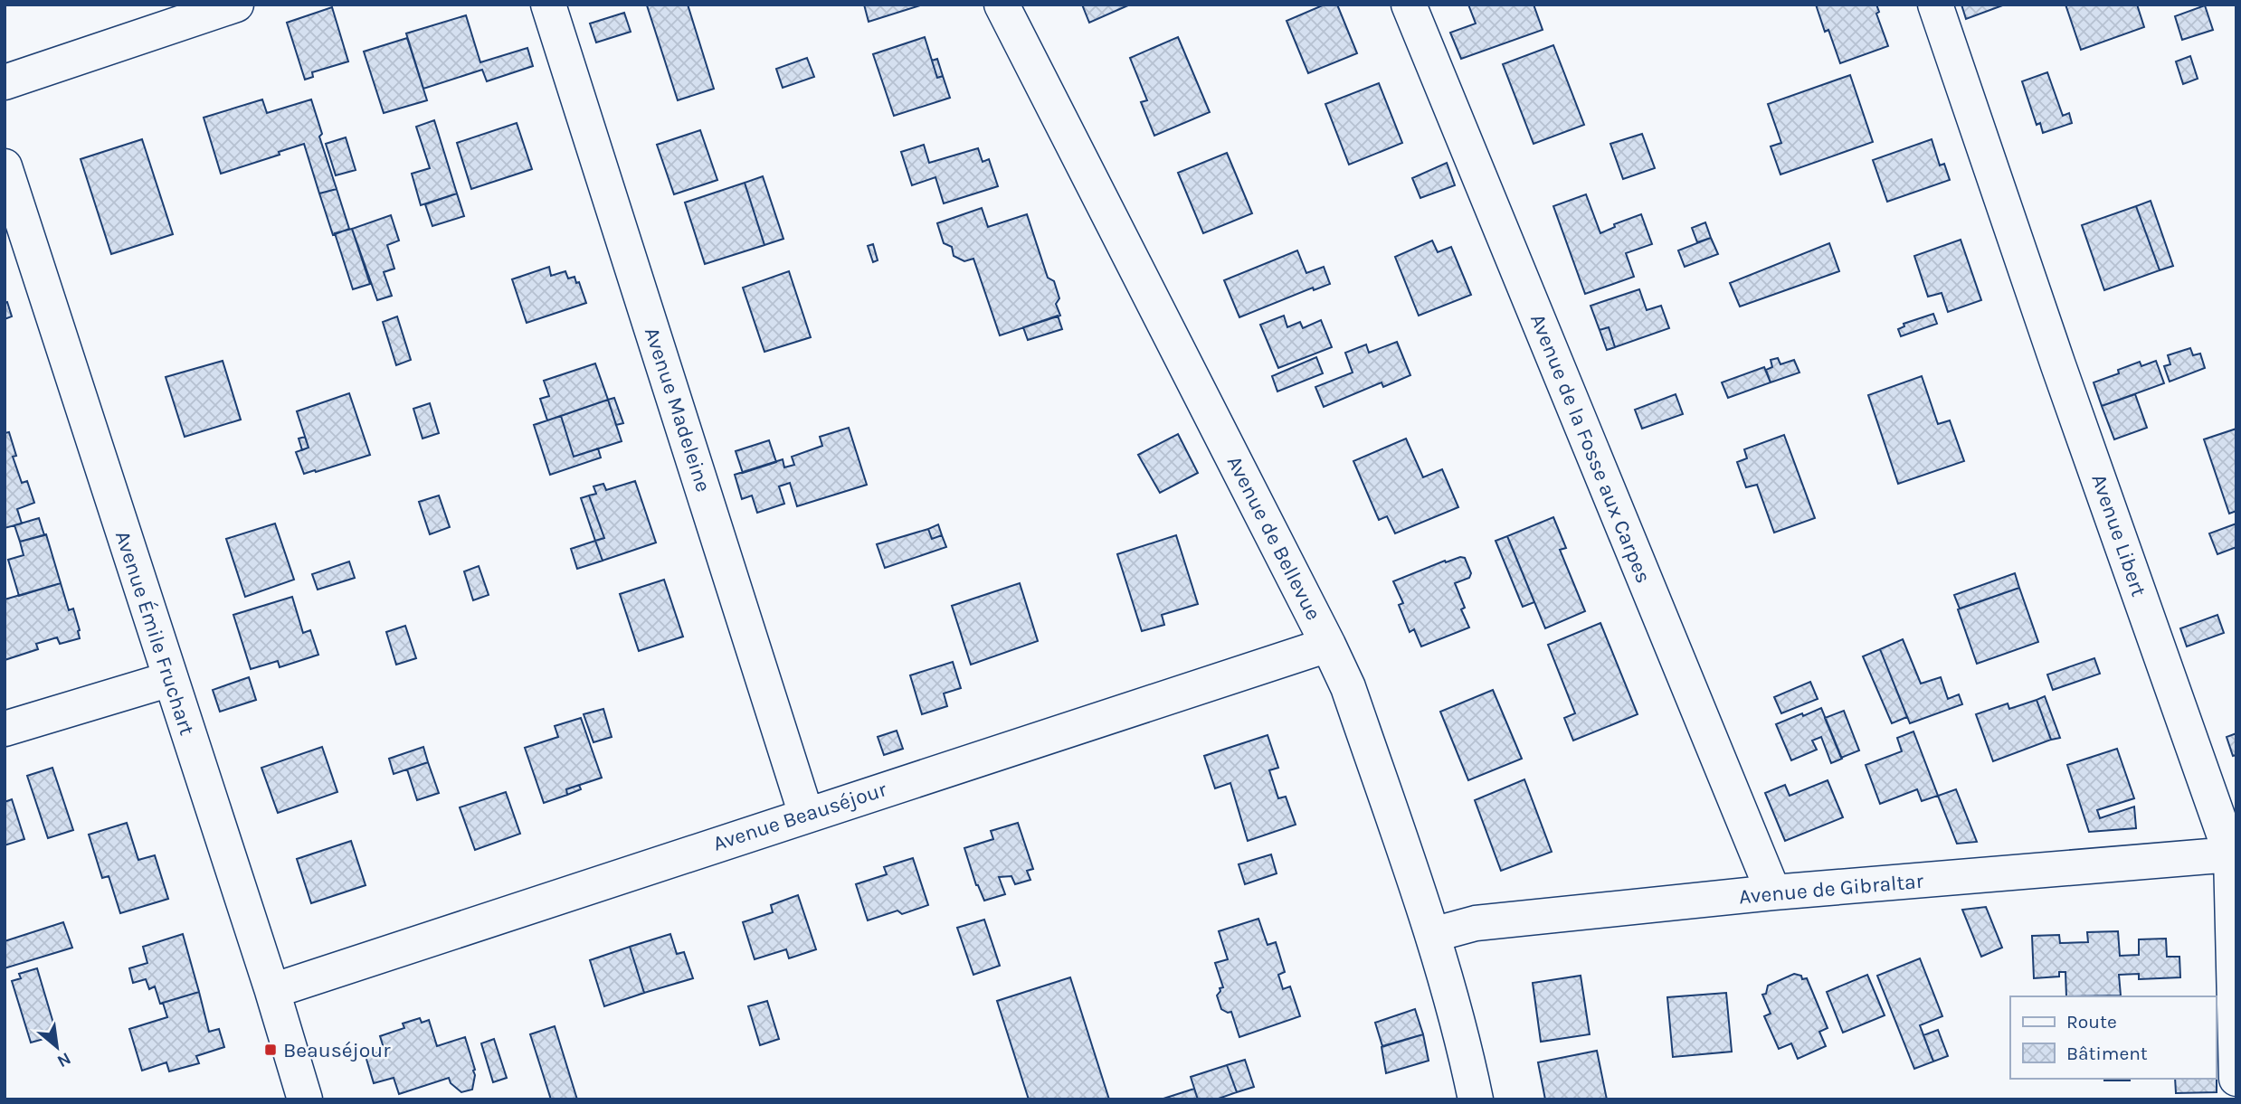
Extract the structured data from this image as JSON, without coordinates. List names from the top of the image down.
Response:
{
  "streets": {
    "street": [
      "Avenue Madeleine",
      "Avenue de la Fosse aux Carpes",
      "Avenue Libert",
      "Avenue de Bellevue",
      "Avenue Émile Fruchart",
      "Avenue Beauséjour",
      "Avenue de Gibraltar"
    ]
  },
  "crossings": [
    ["Avenue Madeleine", "Avenue Beauséjour"],
    ["Avenue de la Fosse aux Carpes", "Avenue de Gibraltar"],
    ["Avenue Libert", "Avenue de Gibraltar"],
    ["Avenue de Bellevue", "Avenue Beauséjour"],
    ["Avenue de Bellevue", "Avenue de Gibraltar"],
    ["Avenue Émile Fruchart", "Avenue Beauséjour"]
  ],
  "places": {
    "transit": ["Beauséjour"]
  },
  "legend": ["Route", "Bâtiment"],
  "north": "bottom right"
}
